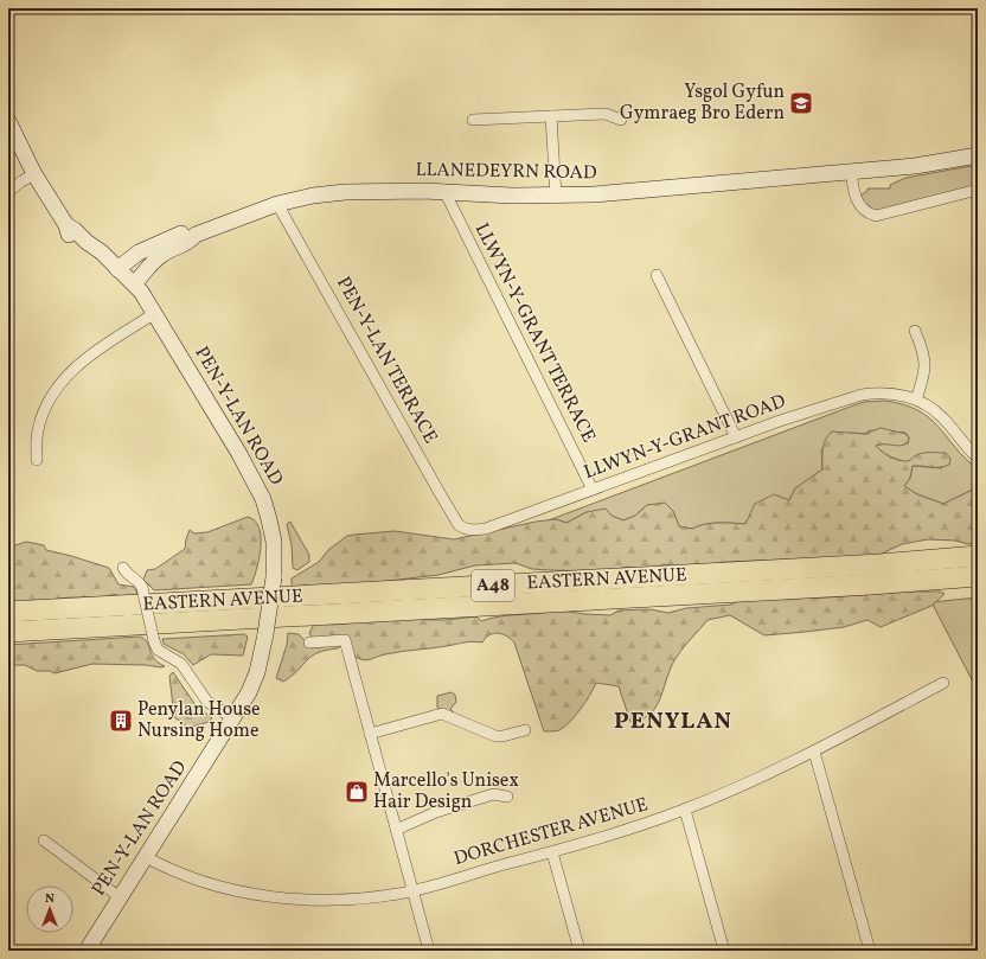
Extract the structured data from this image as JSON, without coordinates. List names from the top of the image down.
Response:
{
  "streets": {
    "highway": ["EASTERN AVENUE", "A48"],
    "street": [
      "LLANEDEYRN ROAD",
      "LLWYN-Y-GRANT TERRACE",
      "PEN-Y-LAN TERRACE",
      "PEN-Y-LAN ROAD",
      "LLWYN-Y-GRANT ROAD",
      "DORCHESTER AVENUE"
    ]
  },
  "crossings": [
    ["LLANEDEYRN ROAD", "LLWYN-Y-GRANT TERRACE"],
    ["LLANEDEYRN ROAD", "PEN-Y-LAN TERRACE"],
    ["LLANEDEYRN ROAD", "PEN-Y-LAN ROAD"],
    ["LLWYN-Y-GRANT TERRACE", "LLWYN-Y-GRANT ROAD"],
    ["PEN-Y-LAN TERRACE", "LLWYN-Y-GRANT ROAD"],
    ["PEN-Y-LAN ROAD", "DORCHESTER AVENUE"]
  ],
  "districts": ["PENYLAN"],
  "places": {
    "school or university": ["Ysgol Gyfun Gymraeg Bro Edern"],
    "building": ["Penylan House Nursing Home"],
    "shop": ["Marcello's Unisex Hair Design"]
  },
  "north": "top"
}
